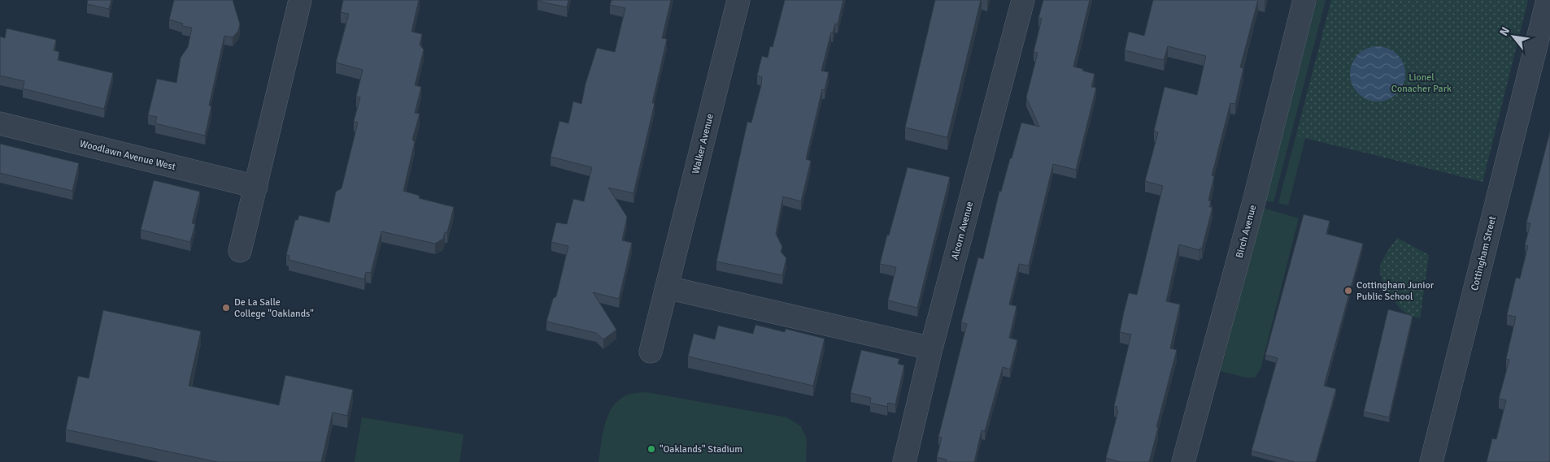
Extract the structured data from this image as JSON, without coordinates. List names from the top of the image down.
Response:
{
  "streets": {
    "street": [
      "Walker Avenue",
      "Woodlawn Avenue West",
      "Alcorn Avenue",
      "Birch Avenue",
      "Cottingham Street"
    ]
  },
  "parks": ["Lionel Conacher Park"],
  "places": ["Cottingham Junior Public School", "De La Salle College \"Oaklands\"", "\"Oaklands\" Stadium"],
  "north": "top left"
}
